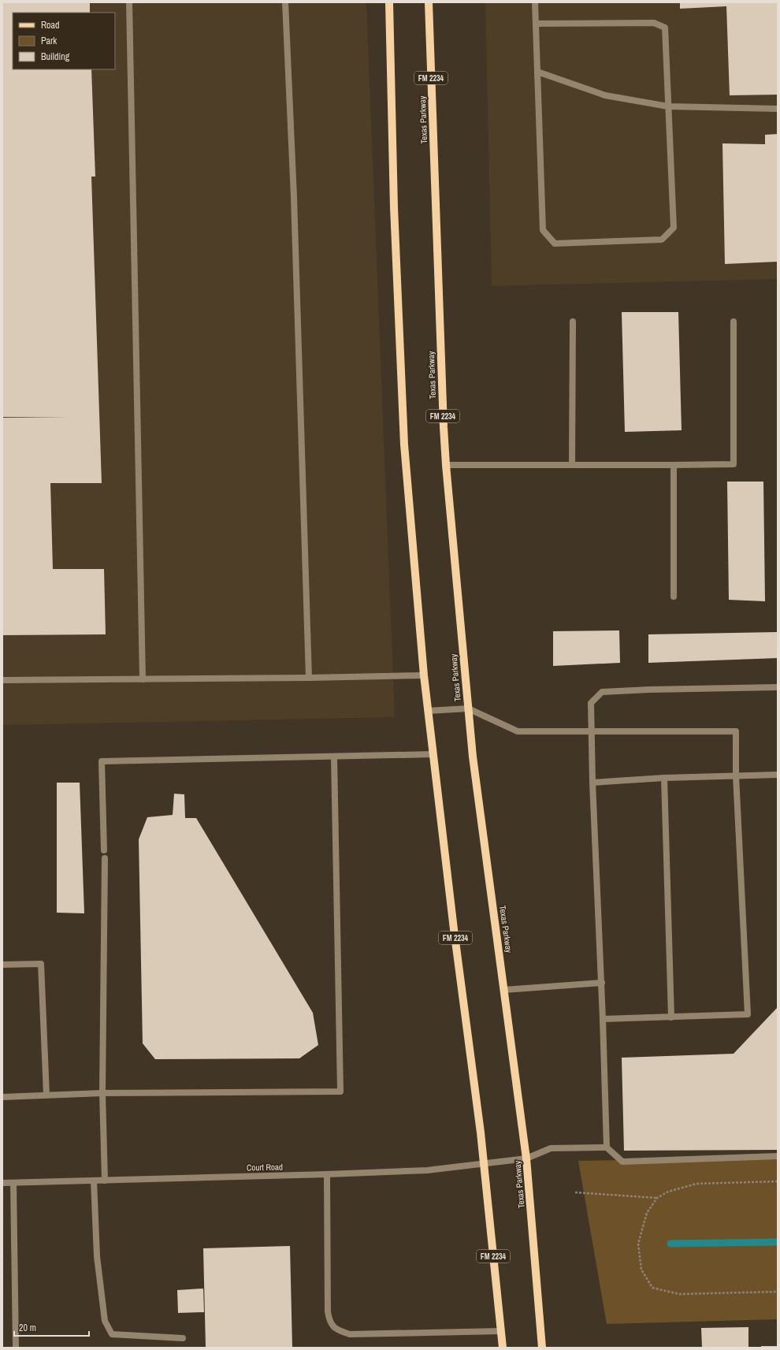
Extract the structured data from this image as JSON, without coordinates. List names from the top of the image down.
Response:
{
  "streets": {
    "main road": ["FM 2234", "Texas Parkway"],
    "street": ["Court Road"]
  },
  "crossings": [
    ["FM 2234", "Court Road"],
    ["Texas Parkway", "Court Road"]
  ],
  "legend": ["Road", "Park", "Building"],
  "scale_bar": "20 m"
}
